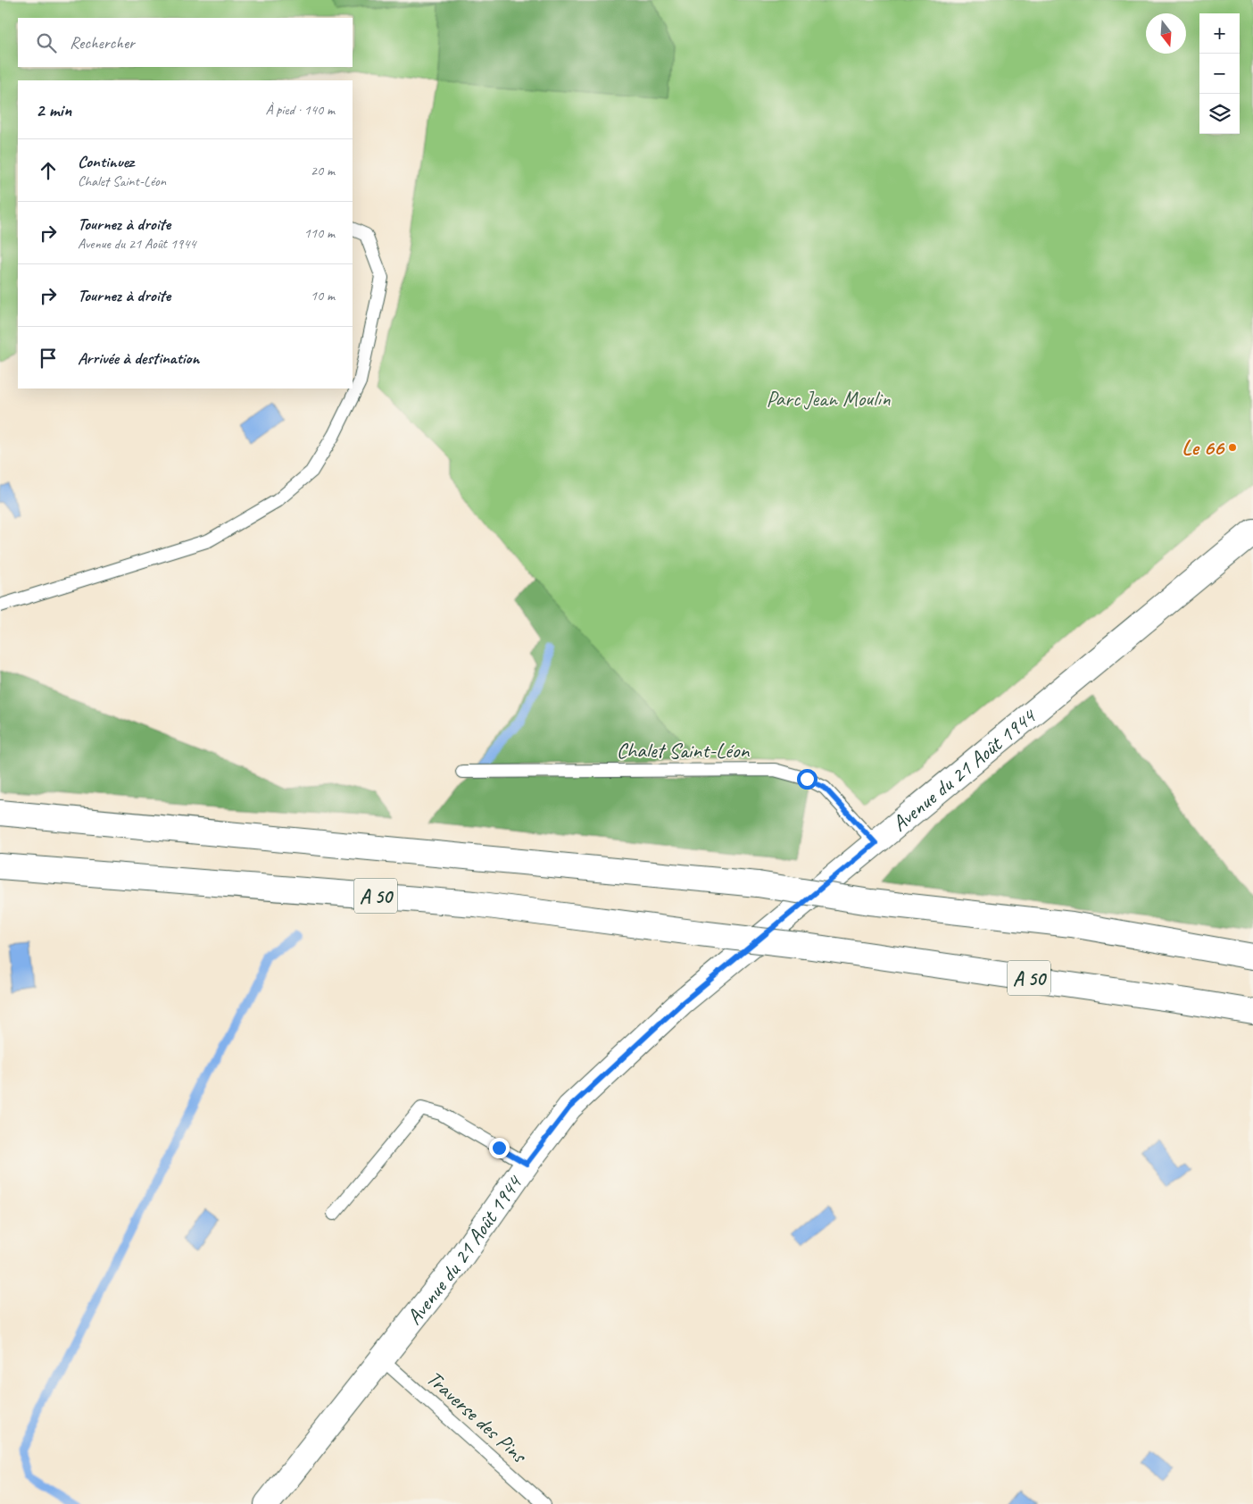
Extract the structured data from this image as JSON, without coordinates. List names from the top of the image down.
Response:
{
  "streets": {
    "main road": ["Avenue du 21 Août 1944", "A 50"],
    "lane": ["Chalet Saint-Léon", "Traverse des Pins"]
  },
  "crossings": [
    ["Chalet Saint-Léon", "Avenue du 21 Août 1944"],
    ["Avenue du 21 Août 1944", "Traverse des Pins"]
  ],
  "parks": ["Parc Jean Moulin"],
  "places": ["Le 66"],
  "north": "bottom",
  "page": {
    "map_buttons": ["+", "−"],
    "search": "Rechercher",
    "heading": ["2 min", "À pied · 140 m"],
    "list": [
      ["Continuez", "Chalet Saint-Léon", "20 m"],
      ["Tournez à droite", "Avenue du 21 Août 1944", "110 m"],
      ["Tournez à droite", "10 m"],
      "Arrivée à destination"
    ]
  }
}
